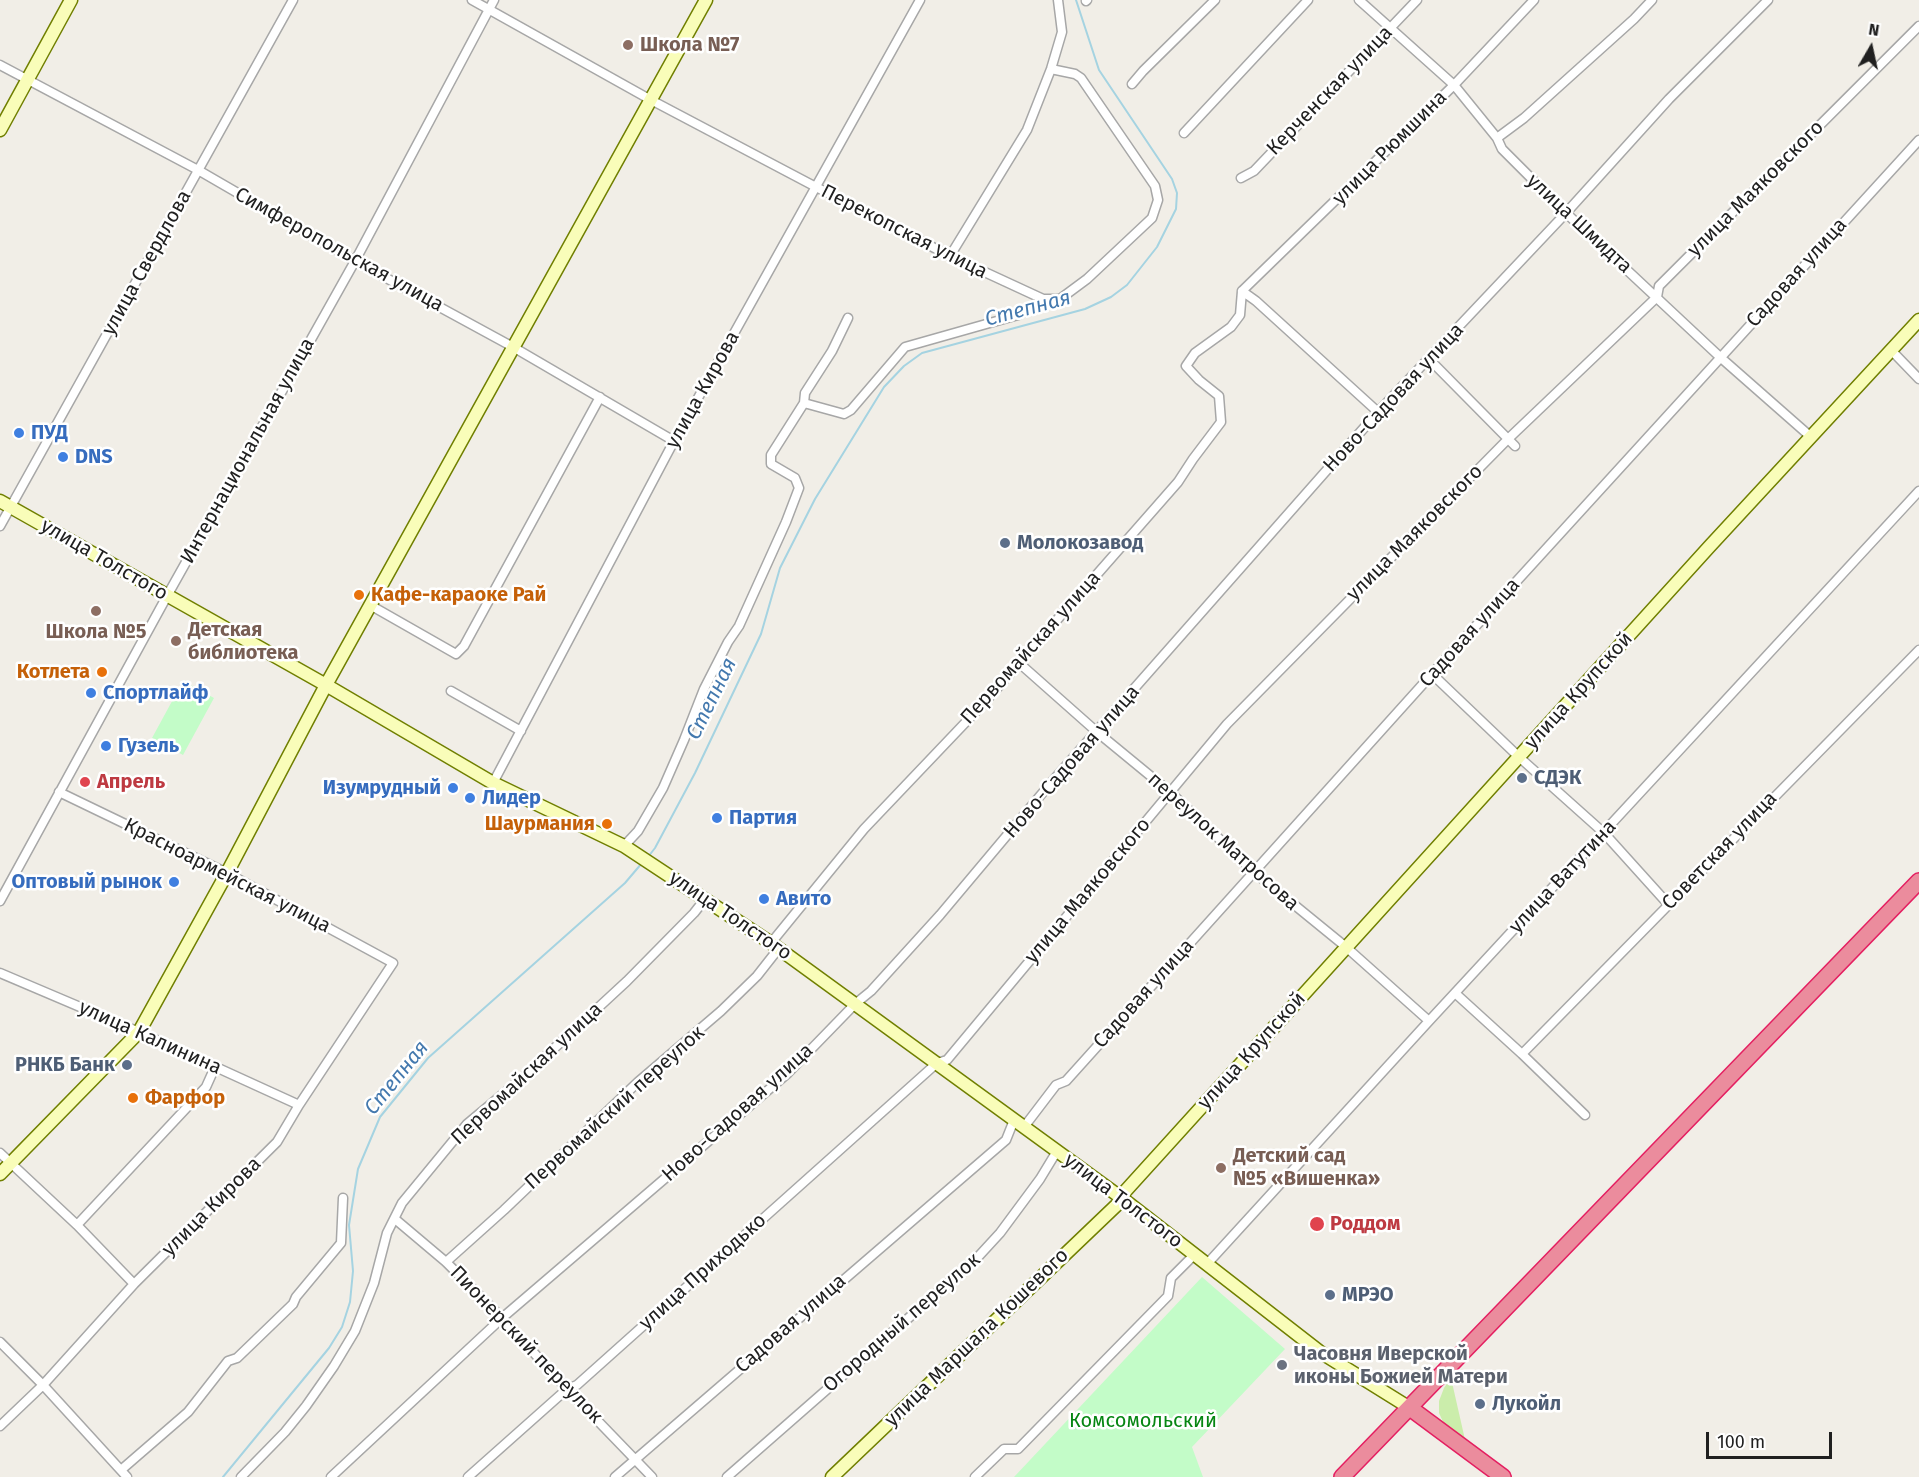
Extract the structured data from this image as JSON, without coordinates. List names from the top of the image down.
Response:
{
  "streets": {
    "main road": ["улица Толстого", "улица Крупской", "улица Маршала Кошевого"],
    "street": [
      "Керченская улица",
      "улица Рюмшина",
      "улица Маяковского",
      "улица Шмидта",
      "Перекопская улица",
      "Симферопольская улица",
      "улица Свердлова",
      "Садовая улица",
      "улица Кирова",
      "Ново-Садовая улица",
      "Интернациональная улица",
      "Первомайская улица",
      "переулок Матросова",
      "Советская улица",
      "Красноармейская улица",
      "улица Ватутина",
      "улица Калинина",
      "Первомайский переулок",
      "улица Приходько",
      "Огородный переулок",
      "Пионерский переулок"
    ]
  },
  "crossings": [
    ["Керченская улица", "улица Шмидта"],
    ["улица Рюмшина", "улица Шмидта"],
    ["улица Рюмшина", "Первомайская улица"],
    ["улица Маяковского", "улица Шмидта"],
    ["улица Маяковского", "улица Толстого"],
    ["улица Маяковского", "переулок Матросова"],
    ["улица Маяковского", "улица Приходько"],
    ["улица Шмидта", "Садовая улица"],
    ["улица Шмидта", "Ново-Садовая улица"],
    ["улица Шмидта", "улица Крупской"],
    ["Перекопская улица", "улица Кирова"],
    ["Перекопская улица", "Интернациональная улица"],
    ["Симферопольская улица", "улица Свердлова"],
    ["Симферопольская улица", "улица Кирова"],
    ["Симферопольская улица", "Интернациональная улица"],
    ["улица Свердлова", "улица Толстого"],
    ["Садовая улица", "улица Толстого"],
    ["Садовая улица", "переулок Матросова"],
    ["Садовая улица", "Пионерский переулок"],
    ["улица Кирова", "улица Толстого"],
    ["улица Кирова", "Красноармейская улица"],
    ["улица Кирова", "улица Калинина"],
    ["Ново-Садовая улица", "улица Толстого"],
    ["Ново-Садовая улица", "переулок Матросова"],
    ["Ново-Садовая улица", "Пионерский переулок"],
    ["Интернациональная улица", "улица Толстого"],
    ["Интернациональная улица", "Красноармейская улица"],
    ["улица Толстого", "Первомайская улица"],
    ["улица Толстого", "улица Крупской"],
    ["улица Толстого", "улица Ватутина"],
    ["улица Толстого", "Первомайский переулок"],
    ["улица Толстого", "улица Приходько"],
    ["улица Толстого", "Огородный переулок"],
    ["улица Толстого", "улица Маршала Кошевого"],
    ["Первомайская улица", "переулок Матросова"],
    ["Первомайская улица", "Первомайский переулок"],
    ["Первомайская улица", "Пионерский переулок"],
    ["улица Крупской", "переулок Матросова"],
    ["улица Крупской", "улица Маршала Кошевого"],
    ["переулок Матросова", "улица Ватутина"],
    ["Первомайский переулок", "Пионерский переулок"],
    ["улица Приходько", "Пионерский переулок"]
  ],
  "water": ["Степная"],
  "parks": ["Комсомольский"],
  "places": [
    "Школа №7",
    "ПУД",
    "DNS",
    "Молокозавод",
    "Кафе-караоке Рай",
    "Школа №5",
    "Детская библиотека",
    "Котлета",
    "Спортлайф",
    "Гузель",
    "СДЭК",
    "Апрель",
    "Изумрудный",
    "Лидер",
    "Партия",
    "Шаурмания",
    "Оптовый рынок",
    "Авито",
    "РНКБ Банк",
    "Фарфор",
    "Детский сад №5 «Вишенка»",
    "Роддом",
    "МРЭО",
    "Часовня Иверской иконы Божией Матери",
    "Лукойл"
  ],
  "scale_bar": "100 m",
  "north": "top"
}
